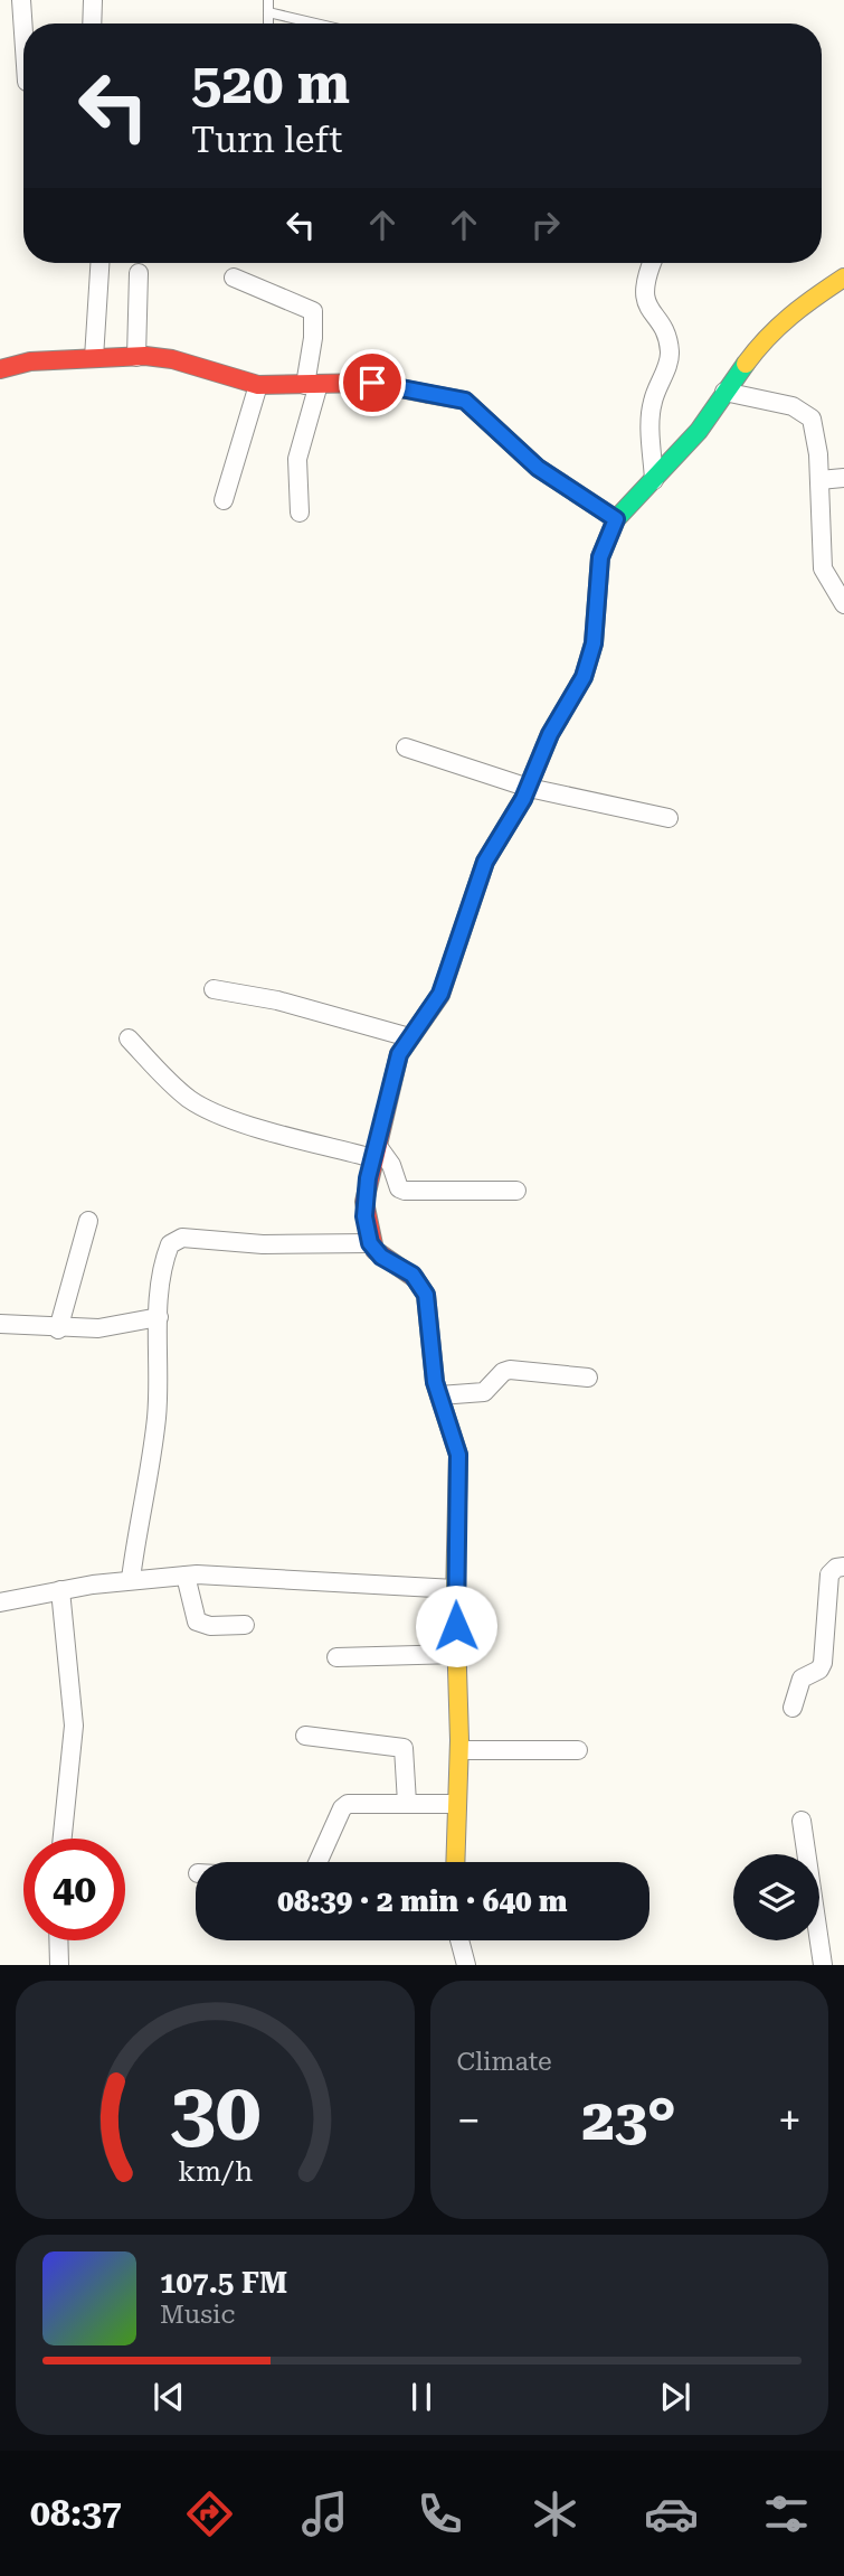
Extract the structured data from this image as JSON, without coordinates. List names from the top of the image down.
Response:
{
  "page": {
    "turn": ["520 m", "Turn left"],
    "limit": "40",
    "trip": "08:39 · 2 min · 640 m",
    "tile": "Climate",
    "heat": ["−", "23°", "+"],
    "song": ["107.5 FM", "Music"],
    "tabs": "08:37",
    "gauge": ["30", "km/h"]
  }
}
